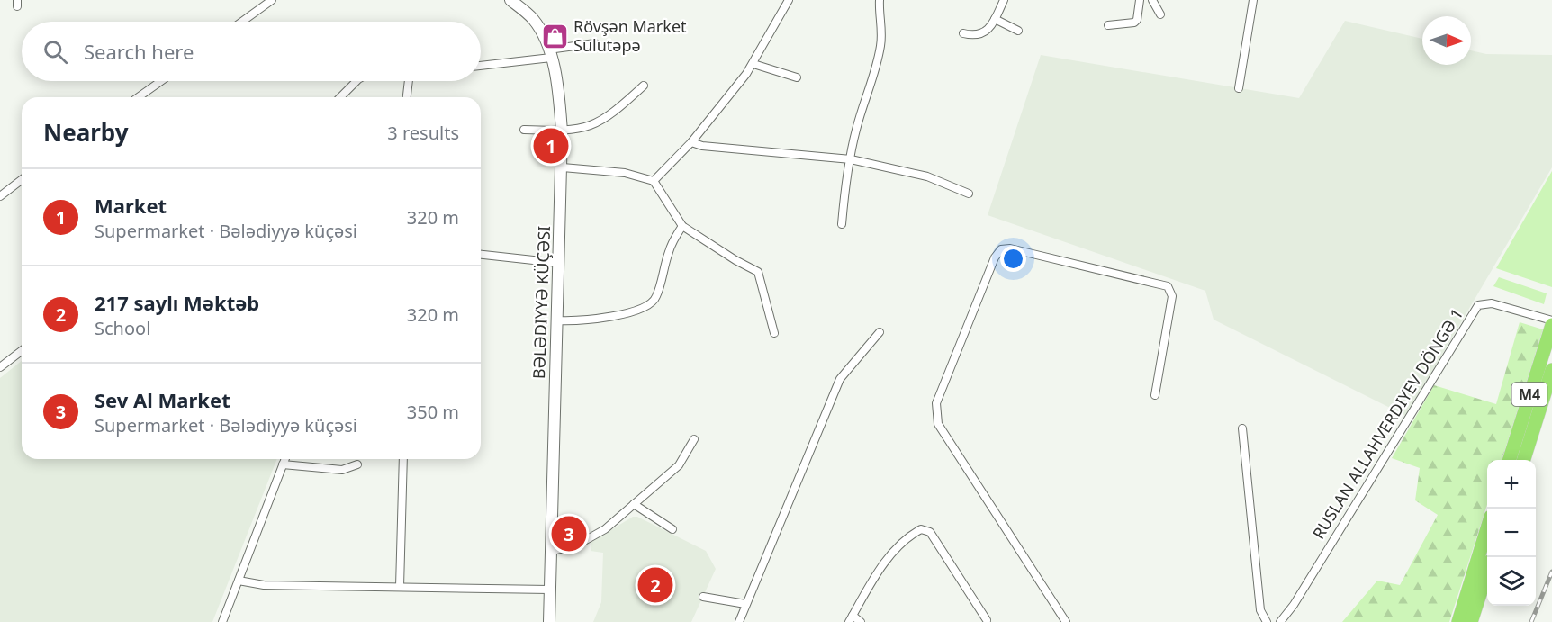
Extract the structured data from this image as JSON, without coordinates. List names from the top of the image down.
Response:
{
  "streets": {
    "highway": ["M4"],
    "street": ["BƏLƏDIYYƏ KÜÇƏSI", "RUSLAN ALLAHVERDIYEV DÖNGƏ 1"]
  },
  "places": {
    "shop": ["Rövşən Market Sulutəpə"]
  },
  "north": "right",
  "page": {
    "search": "Search here",
    "heading": ["Nearby", "3 results"],
    "pins": ["1", "3", "2"],
    "list": [
      {
        "mark": "1",
        "name": "Market",
        "note": "Supermarket · Bələdiyyə küçəsi",
        "value": "320 m"
      },
      {
        "mark": "2",
        "name": "217 saylı Məktəb",
        "note": "School",
        "value": "320 m"
      },
      {
        "mark": "3",
        "name": "Sev Al Market",
        "note": "Supermarket · Bələdiyyə küçəsi",
        "value": "350 m"
      }
    ],
    "map_buttons": ["+", "−"]
  }
}
